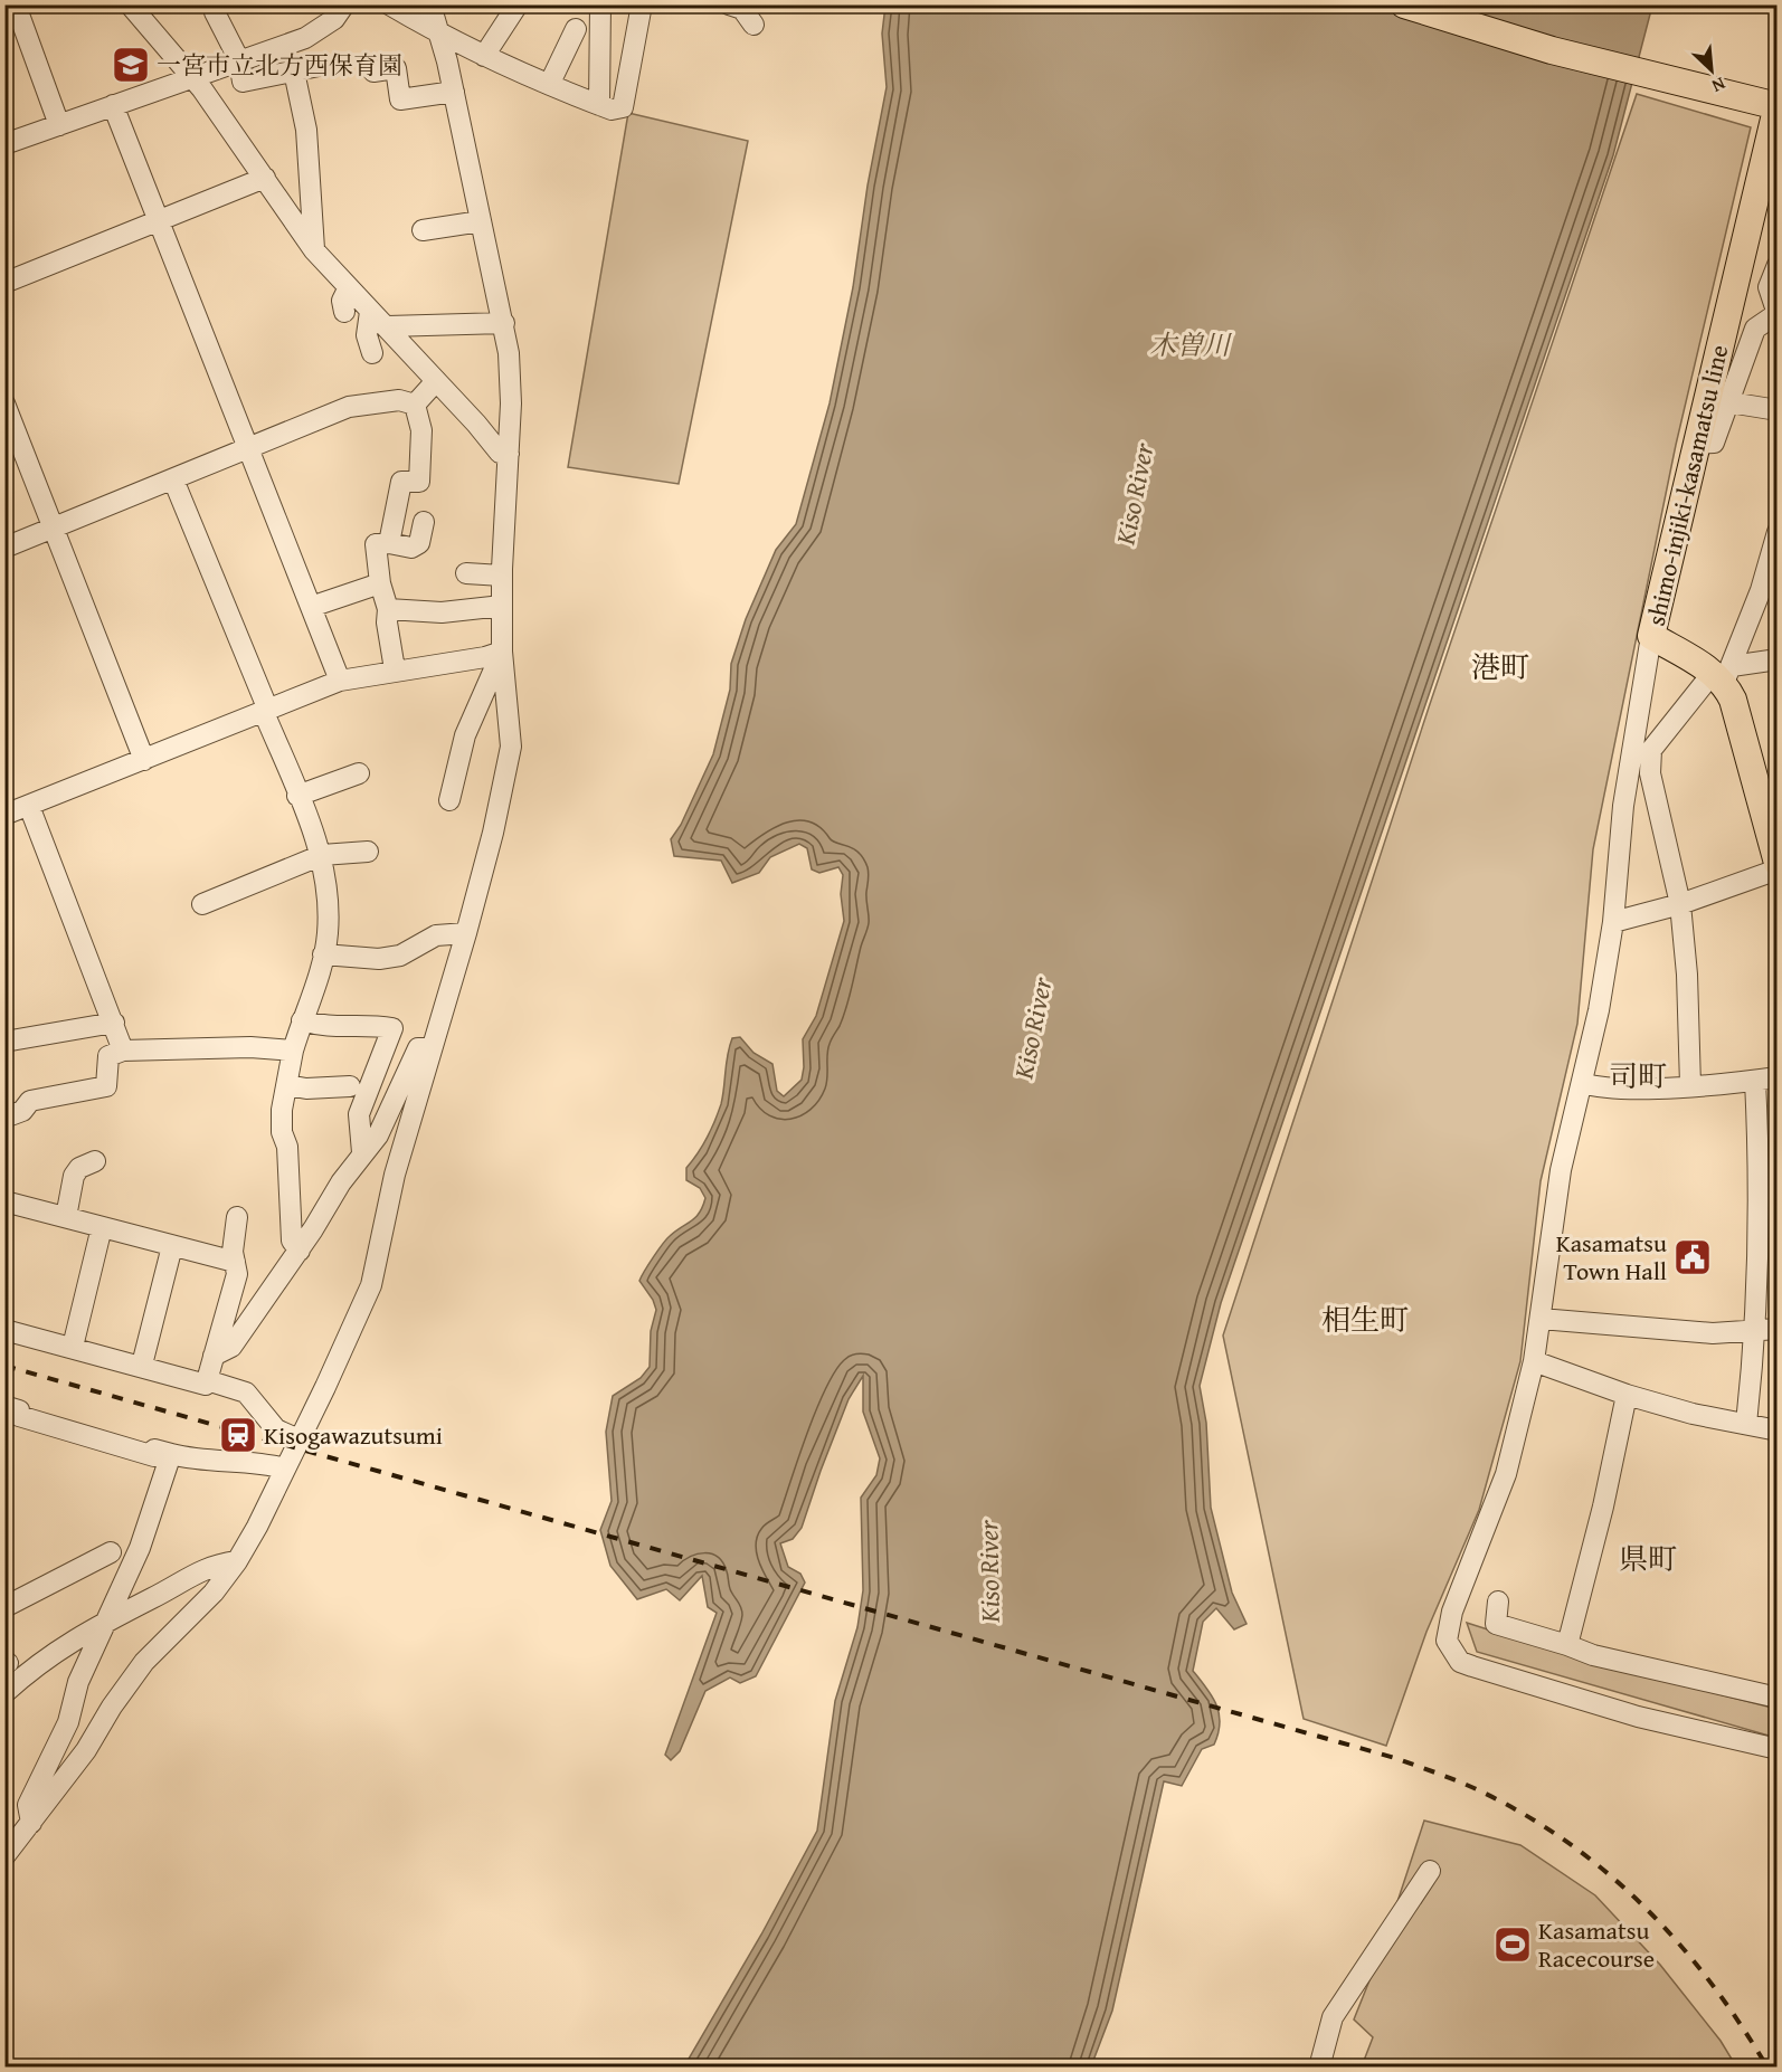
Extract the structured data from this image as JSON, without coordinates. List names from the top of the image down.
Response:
{
  "streets": {
    "main road": ["shimo-injiki-kasamatsu line"]
  },
  "districts": [
    "港町",
    "司町",
    "相生町",
    "県町"
  ],
  "water": ["木曽川", "Kiso River"],
  "places": {
    "school or university": ["一宮市立北方西保育園"],
    "public building": ["Kasamatsu Town Hall"],
    "station": ["Kisogawazutsumi"],
    "sports": ["Kasamatsu Racecourse"]
  },
  "north": "bottom right"
}
